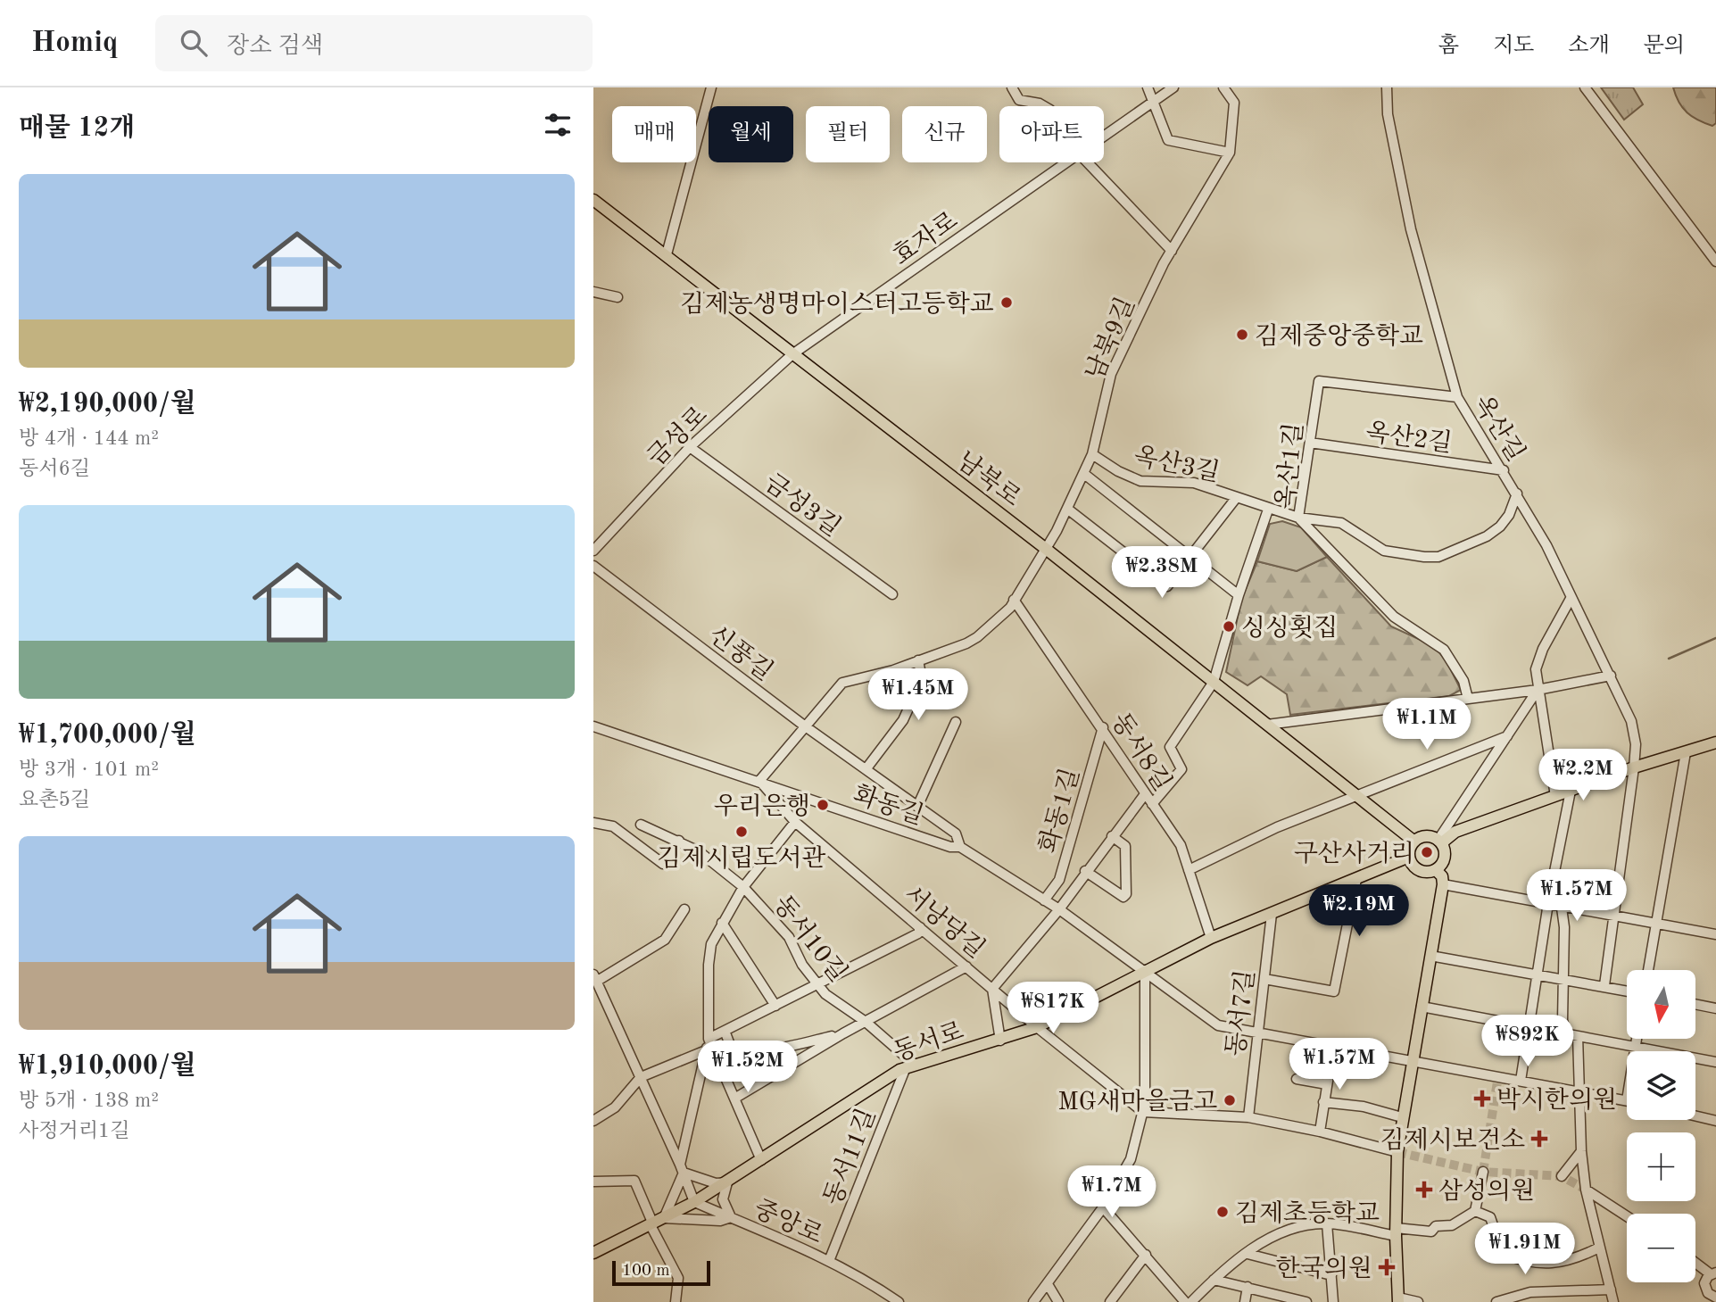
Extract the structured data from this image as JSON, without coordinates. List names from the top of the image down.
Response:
{
  "streets": {
    "main road": ["남북로", "동서로"],
    "street": [
      "효자로",
      "남북9길",
      "옥산길",
      "금성로",
      "옥산2길",
      "옥산3길",
      "옥산1길",
      "금성3길",
      "신풍길",
      "동서8길",
      "화동길",
      "화동1길",
      "서낭당길",
      "동서10길",
      "동서7길",
      "동서11길",
      "중앙로"
    ]
  },
  "crossings": [
    ["효자로", "금성로"],
    ["효자로", "남북로"],
    ["남북9길", "옥산3길"],
    ["남북9길", "남북로"],
    ["남북9길", "신풍길"],
    ["남북9길", "동서8길"],
    ["남북9길", "화동길"],
    ["남북9길", "서낭당길"],
    ["옥산길", "옥산2길"],
    ["옥산길", "옥산3길"],
    ["옥산길", "옥산1길"],
    ["금성로", "남북로"],
    ["금성로", "금성3길"],
    ["옥산2길", "옥산1길"],
    ["옥산3길", "옥산1길"],
    ["남북로", "동서로"],
    ["신풍길", "화동길"],
    ["동서8길", "화동1길"],
    ["동서8길", "동서로"],
    ["화동길", "화동1길"],
    ["화동길", "서낭당길"],
    ["화동길", "동서7길"],
    ["화동길", "동서로"],
    ["서낭당길", "동서로"],
    ["동서10길", "동서로"],
    ["동서10길", "동서11길"],
    ["동서7길", "동서로"],
    ["동서로", "동서11길"],
    ["동서로", "중앙로"],
    ["동서11길", "중앙로"]
  ],
  "places": {
    "other": [
      "김제농생명마이스터고등학교",
      "김제중앙중학교",
      "싱싱횟집",
      "우리은행",
      "김제시립도서관",
      "구산사거리",
      "MG새마을금고",
      "김제초등학교"
    ],
    "health": [
      "박시한의원",
      "김제시보건소",
      "삼성의원",
      "한국의원"
    ]
  },
  "scale_bar": "100 m",
  "north": "bottom",
  "page": {
    "header": "Homiq",
    "search": "장소 검색",
    "nav": [
      "홈",
      "지도",
      "소개",
      "문의"
    ],
    "heading": "매물 12개",
    "chip": [
      "매매",
      "월세",
      "필터",
      "신규",
      "아파트"
    ],
    "list": [
      {
        "name": "₩2,190,000/월",
        "note": "방 4개 · 144 m² · 동서6길"
      },
      {
        "name": "₩1,700,000/월",
        "note": "방 3개 · 101 m² · 요촌5길"
      },
      {
        "name": "₩1,910,000/월",
        "note": "방 5개 · 138 m² · 사정거리1길"
      }
    ],
    "price": [
      "₩2.38M",
      "₩1.45M",
      "₩1.1M",
      "₩2.2M",
      "₩1.57M",
      "₩2.19M",
      "₩817K",
      "₩892K",
      "₩1.57M",
      "₩1.52M",
      "₩1.7M",
      "₩1.91M"
    ],
    "map_buttons": ["+", "−"],
    "scale": "100 m"
  }
}
